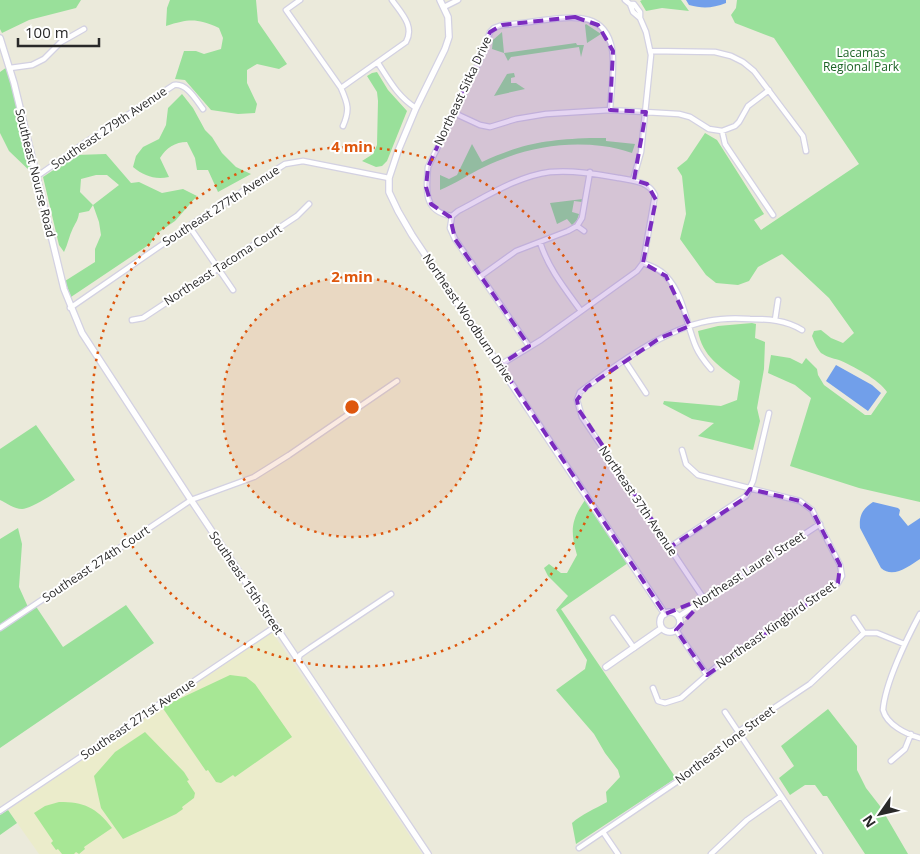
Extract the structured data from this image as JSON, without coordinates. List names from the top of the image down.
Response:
{
  "streets": {
    "street": [
      "Northeast Sitka Drive",
      "Southeast 279th Avenue",
      "Southeast Nourse Road",
      "Southeast 277th Avenue",
      "Northeast Tacoma Court",
      "Northeast Woodburn Drive",
      "Northeast 37th Avenue",
      "Southeast 274th Court",
      "Northeast Laurel Street",
      "Southeast 15th Street",
      "Northeast Kingbird Street",
      "Southeast 271st Avenue",
      "Northeast Ione Street"
    ]
  },
  "crossings": [
    ["Southeast 279th Avenue", "Southeast Nourse Road"],
    ["Southeast Nourse Road", "Southeast 277th Avenue"],
    ["Southeast Nourse Road", "Southeast 15th Street"],
    ["Southeast 277th Avenue", "Northeast Woodburn Drive"],
    ["Southeast 277th Avenue", "Southeast 15th Street"],
    ["Northeast Woodburn Drive", "Northeast Laurel Street"],
    ["Northeast 37th Avenue", "Northeast Laurel Street"],
    ["Southeast 274th Court", "Southeast 15th Street"],
    ["Northeast Laurel Street", "Northeast Kingbird Street"],
    ["Southeast 15th Street", "Southeast 271st Avenue"]
  ],
  "parks": ["Lacamas Regional Park"],
  "scale_bar": "100 m",
  "north": "bottom left",
  "rings": ["4 min", "2 min"]
}
